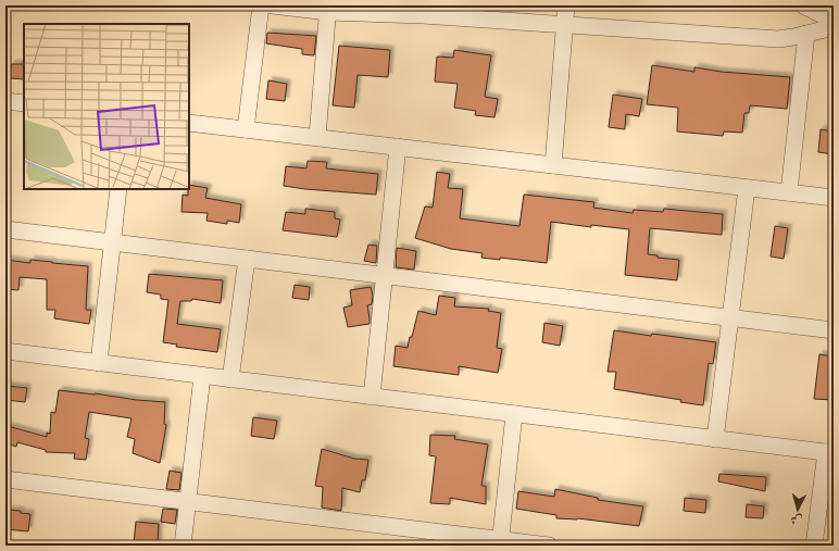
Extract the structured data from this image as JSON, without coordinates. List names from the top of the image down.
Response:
{
  "north": "bottom"
}
